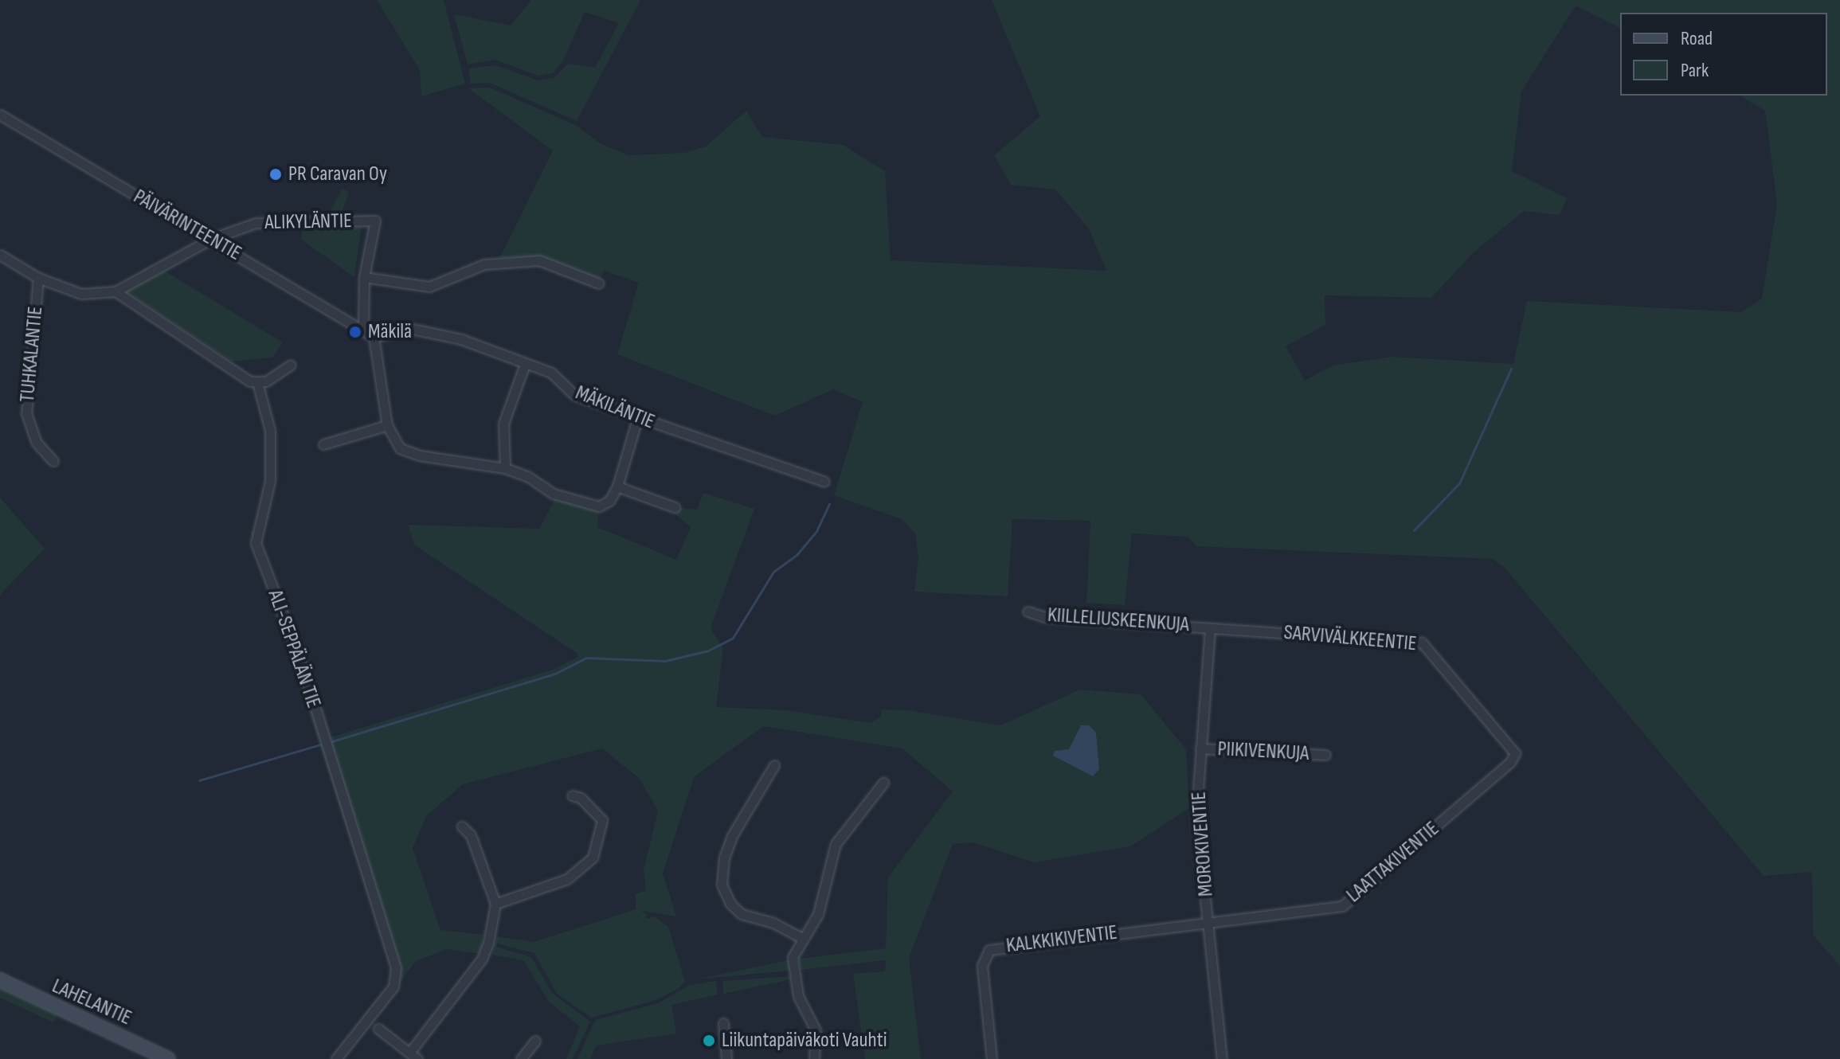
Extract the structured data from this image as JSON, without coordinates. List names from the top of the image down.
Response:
{
  "streets": {
    "main road": ["LAHELANTIE"],
    "street": [
      "ALIKYLÄNTIE",
      "PÄIVÄRINTEENTIE",
      "TUHKALANTIE",
      "MÄKILÄNTIE",
      "KIILLELIUSKEENKUJA",
      "SARVIVÄLKKEENTIE",
      "ALI-SEPPÄLÄN TIE",
      "PIIKIVENKUJA",
      "MOROKIVENTIE",
      "LAATTAKIVENTIE",
      "KALKKIKIVENTIE"
    ]
  },
  "crossings": [
    ["ALIKYLÄNTIE", "PÄIVÄRINTEENTIE"],
    ["ALIKYLÄNTIE", "TUHKALANTIE"],
    ["PÄIVÄRINTEENTIE", "MÄKILÄNTIE"],
    ["KIILLELIUSKEENKUJA", "SARVIVÄLKKEENTIE"],
    ["KIILLELIUSKEENKUJA", "MOROKIVENTIE"],
    ["SARVIVÄLKKEENTIE", "MOROKIVENTIE"],
    ["SARVIVÄLKKEENTIE", "LAATTAKIVENTIE"],
    ["PIIKIVENKUJA", "MOROKIVENTIE"],
    ["MOROKIVENTIE", "LAATTAKIVENTIE"],
    ["MOROKIVENTIE", "KALKKIKIVENTIE"],
    ["LAATTAKIVENTIE", "KALKKIKIVENTIE"]
  ],
  "places": ["PR Caravan Oy", "Mäkilä", "Liikuntapäiväkoti Vauhti"],
  "legend": ["Road", "Park"]
}
